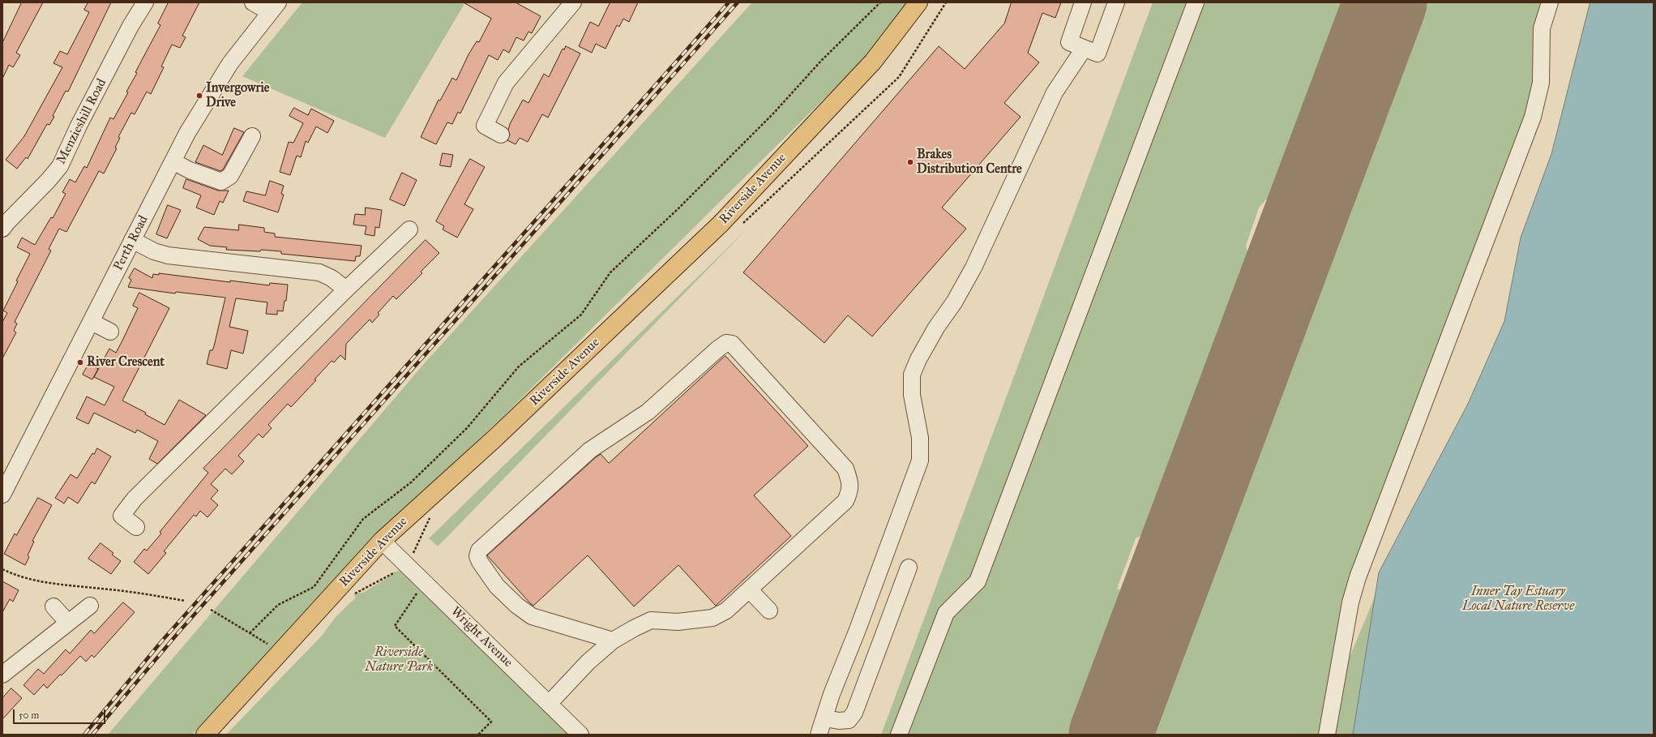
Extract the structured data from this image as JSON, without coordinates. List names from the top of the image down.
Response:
{
  "streets": {
    "main road": ["Riverside Avenue"],
    "street": ["Menzieshill Road", "Perth Road", "Wright Avenue"]
  },
  "crossings": [
    ["Riverside Avenue", "Wright Avenue"]
  ],
  "parks": ["Inner Tay Estuary Local Nature Reserve", "Riverside Nature Park"],
  "places": ["Invergowrie Drive", "Brakes Distribution Centre", "River Crescent"],
  "scale_bar": "50 m"
}
